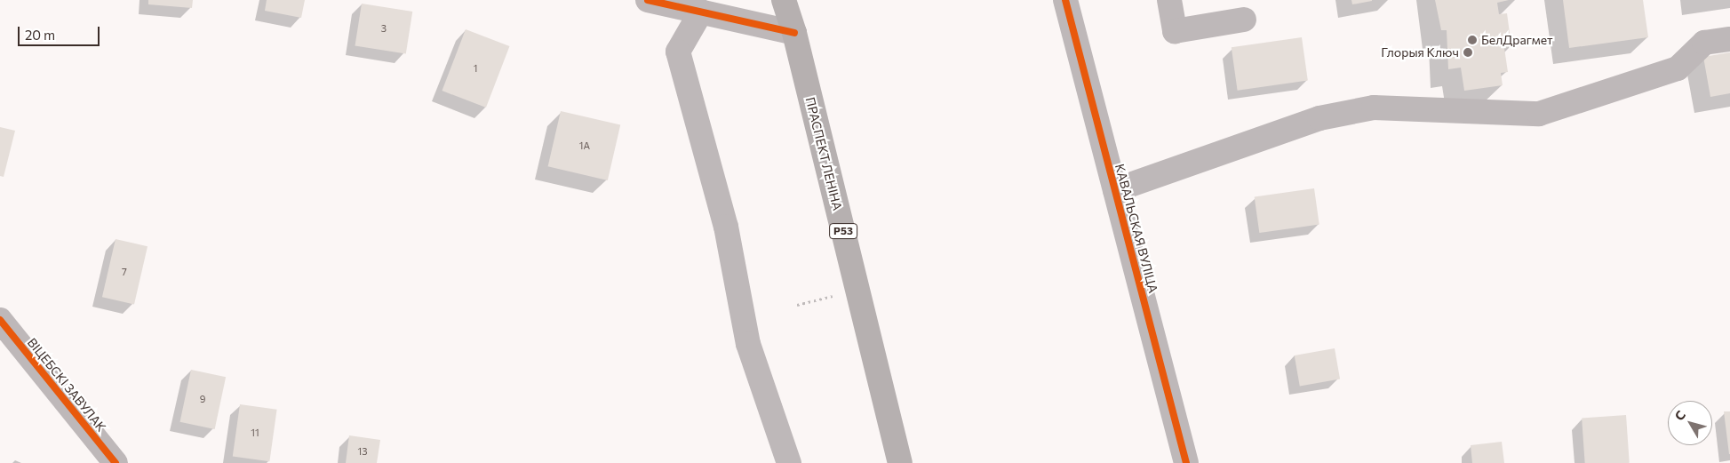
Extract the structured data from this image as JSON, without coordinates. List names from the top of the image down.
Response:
{
  "streets": {
    "main road": ["ПРАСПЕКТ ЛЕНІНА", "Р53"],
    "street": ["КАВАЛЬСКАЯ ВУЛІЦА", "ВІЦЕБСКІ ЗАВУЛАК"]
  },
  "places": ["БелДрагмет", "Глорыя Ключ"],
  "house_numbers": [
    "3",
    "1",
    "1А",
    "7",
    "9",
    "11",
    "13"
  ],
  "scale_bar": "20 m",
  "north": "top left"
}
